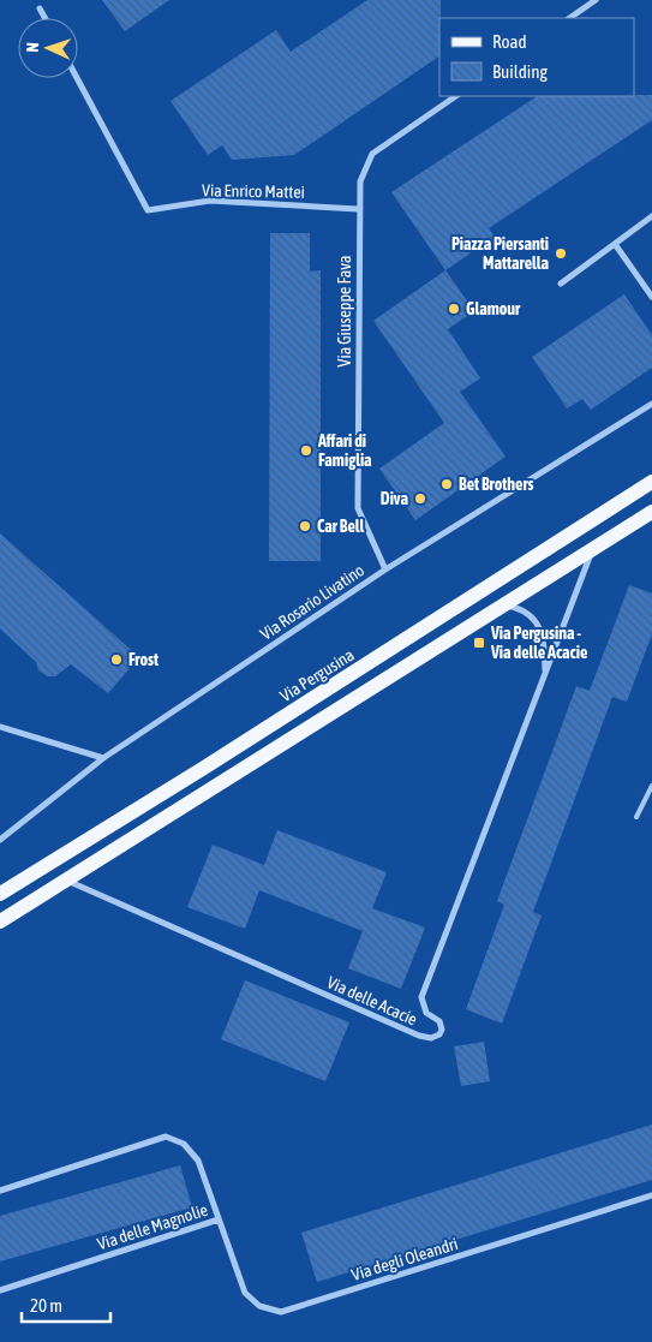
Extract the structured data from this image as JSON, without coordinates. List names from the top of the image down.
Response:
{
  "streets": {
    "main road": ["Via Pergusina"],
    "street": [
      "Via Enrico Mattei",
      "Via Giuseppe Fava",
      "Via Rosario Livatino",
      "Via delle Acacie",
      "Via delle Magnolie",
      "Via degli Oleandri"
    ]
  },
  "crossings": [
    ["Via Enrico Mattei", "Via Giuseppe Fava"],
    ["Via Giuseppe Fava", "Via Rosario Livatino"],
    ["Via delle Magnolie", "Via degli Oleandri"]
  ],
  "places": {
    "other": [
      "Piazza Piersanti Mattarella",
      "Glamour",
      "Affari di Famiglia",
      "Bet Brothers",
      "Diva",
      "Car Bell",
      "Frost"
    ],
    "transit": ["Via Pergusina - Via delle Acacie"]
  },
  "legend": ["Road", "Building"],
  "scale_bar": "20 m",
  "north": "left"
}
